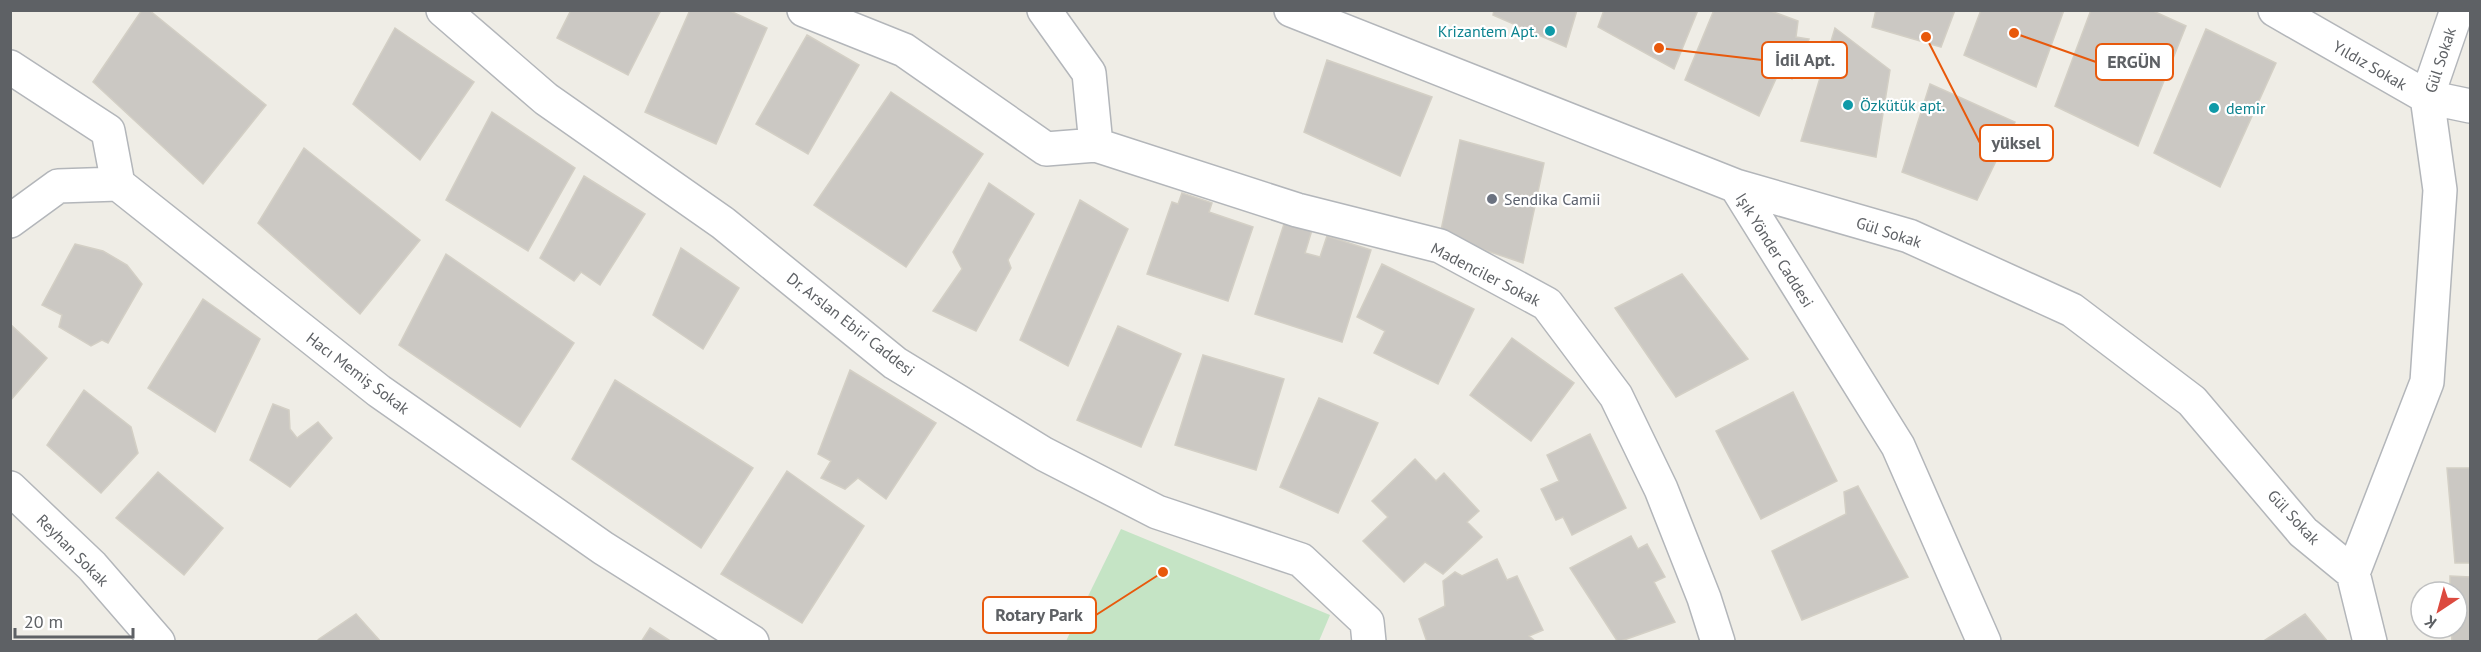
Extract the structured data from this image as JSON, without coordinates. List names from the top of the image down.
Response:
{
  "streets": {
    "street": [
      "Gül Sokak",
      "Yıldız Sokak",
      "Işık Yönder Caddesi",
      "Madenciler Sokak",
      "Dr. Arslan Ebiri Caddesi",
      "Hacı Memiş Sokak",
      "Reyhan Sokak"
    ]
  },
  "crossings": [
    ["Gül Sokak", "Yıldız Sokak"],
    ["Gül Sokak", "Işık Yönder Caddesi"]
  ],
  "places": [
    "Krizantem Apt.",
    "ERGÜN",
    "yüksel",
    "İdil Apt.",
    "Özkütük apt.",
    "demir",
    "Sendika Camii",
    "Rotary Park"
  ],
  "scale_bar": "20 m",
  "north": "bottom left"
}
